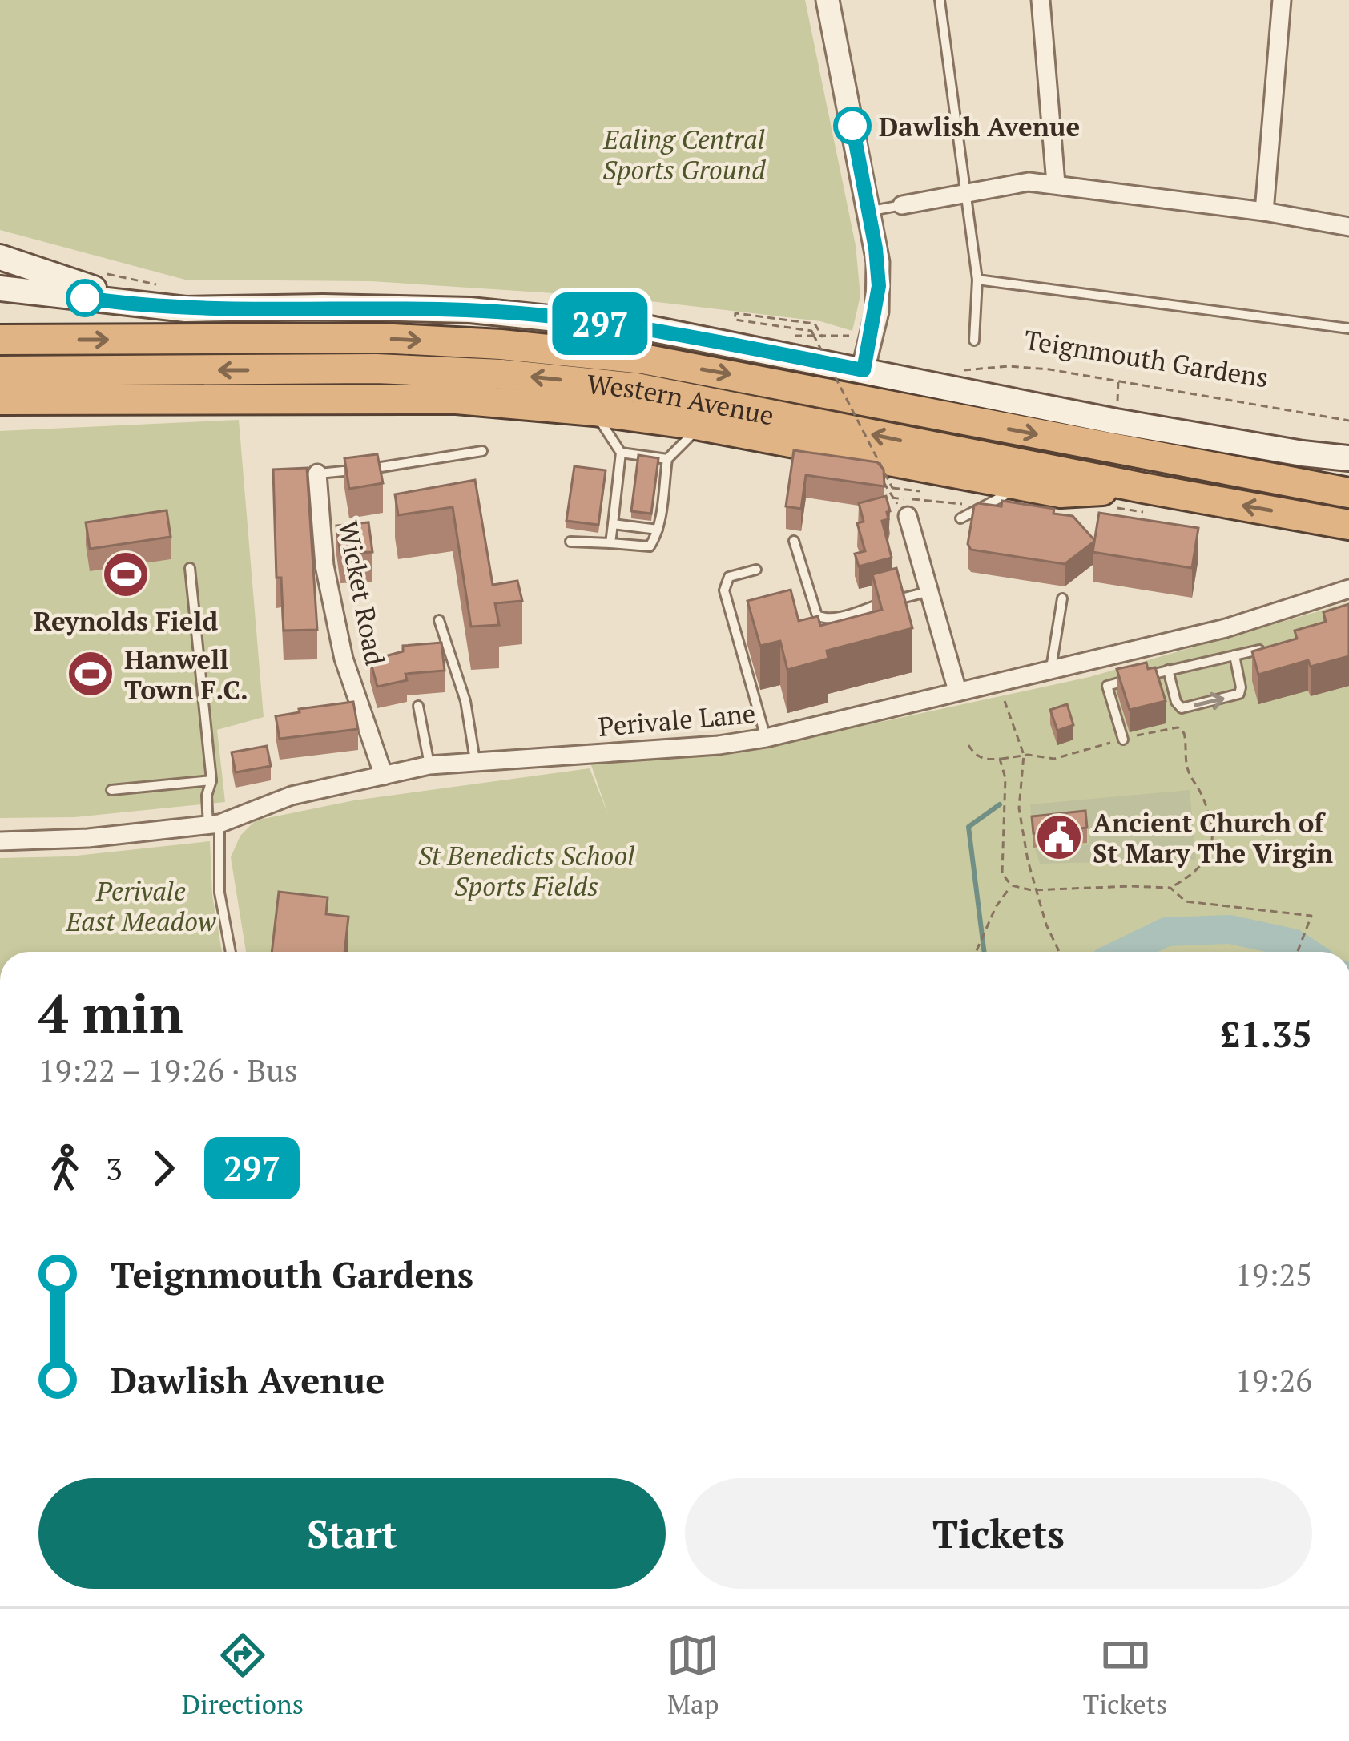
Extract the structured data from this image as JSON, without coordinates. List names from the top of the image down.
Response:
{
  "streets": {
    "highway": ["Western Avenue"],
    "street": ["Wicket Road", "Perivale Lane"],
    "path": ["Teignmouth Gardens"]
  },
  "crossings": [
    ["Wicket Road", "Perivale Lane"]
  ],
  "parks": ["Ealing Central Sports Ground", "St Benedicts School Sports Fields", "Perivale East Meadow"],
  "places": {
    "other": ["Dawlish Avenue"],
    "sports": ["Reynolds Field", "Hanwell Town F.C."],
    "public building": ["Ancient Church of St Mary The Virgin"]
  },
  "lines": ["bus line 297"],
  "page": {
    "on_map": "297",
    "heading": ["4 min", "19:22 – 19:26 · Bus", "£1.35"],
    "legs": ["3", "297"],
    "list": [
      {
        "name": "Teignmouth Gardens",
        "value": "19:25"
      },
      {
        "name": "Dawlish Avenue",
        "value": "19:26"
      }
    ],
    "buttons": ["Start", "Tickets"],
    "tabs": ["Directions", "Map", "Tickets"]
  }
}
